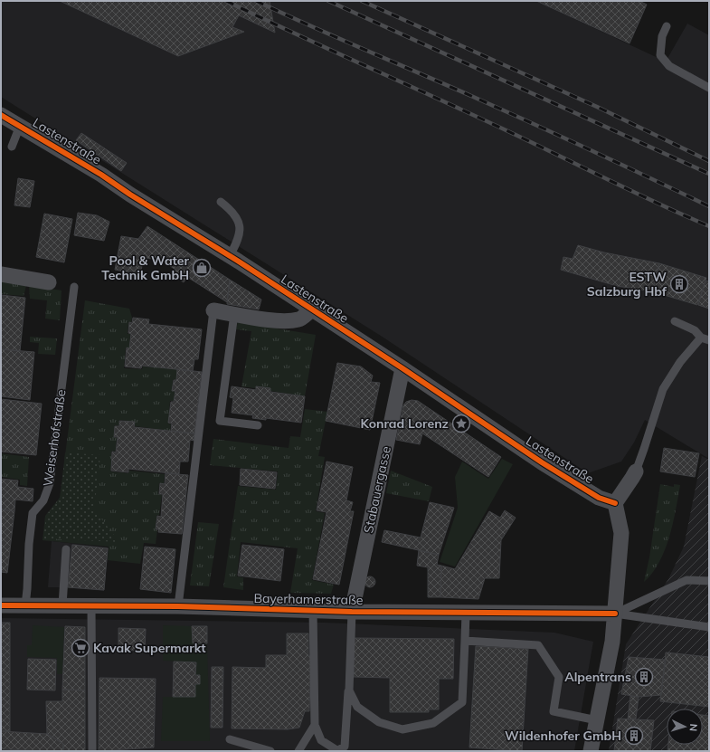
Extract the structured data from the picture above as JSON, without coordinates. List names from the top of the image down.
{
  "streets": {
    "street": ["Lastenstraße", "Stabauergasse", "Bayerhamerstraße"],
    "lane": ["Weiserhofstraße"]
  },
  "crossings": [
    ["Lastenstraße", "Stabauergasse"],
    ["Weiserhofstraße", "Bayerhamerstraße"],
    ["Stabauergasse", "Bayerhamerstraße"]
  ],
  "places": {
    "shop": ["Pool & Water Technik GmbH"],
    "building": ["ESTW Salzburg Hbf", "Alpentrans", "Wildenhofer GmbH"],
    "place": ["Konrad Lorenz"],
    "supermarket": ["Kavak Supermarkt"]
  },
  "north": "right"
}
